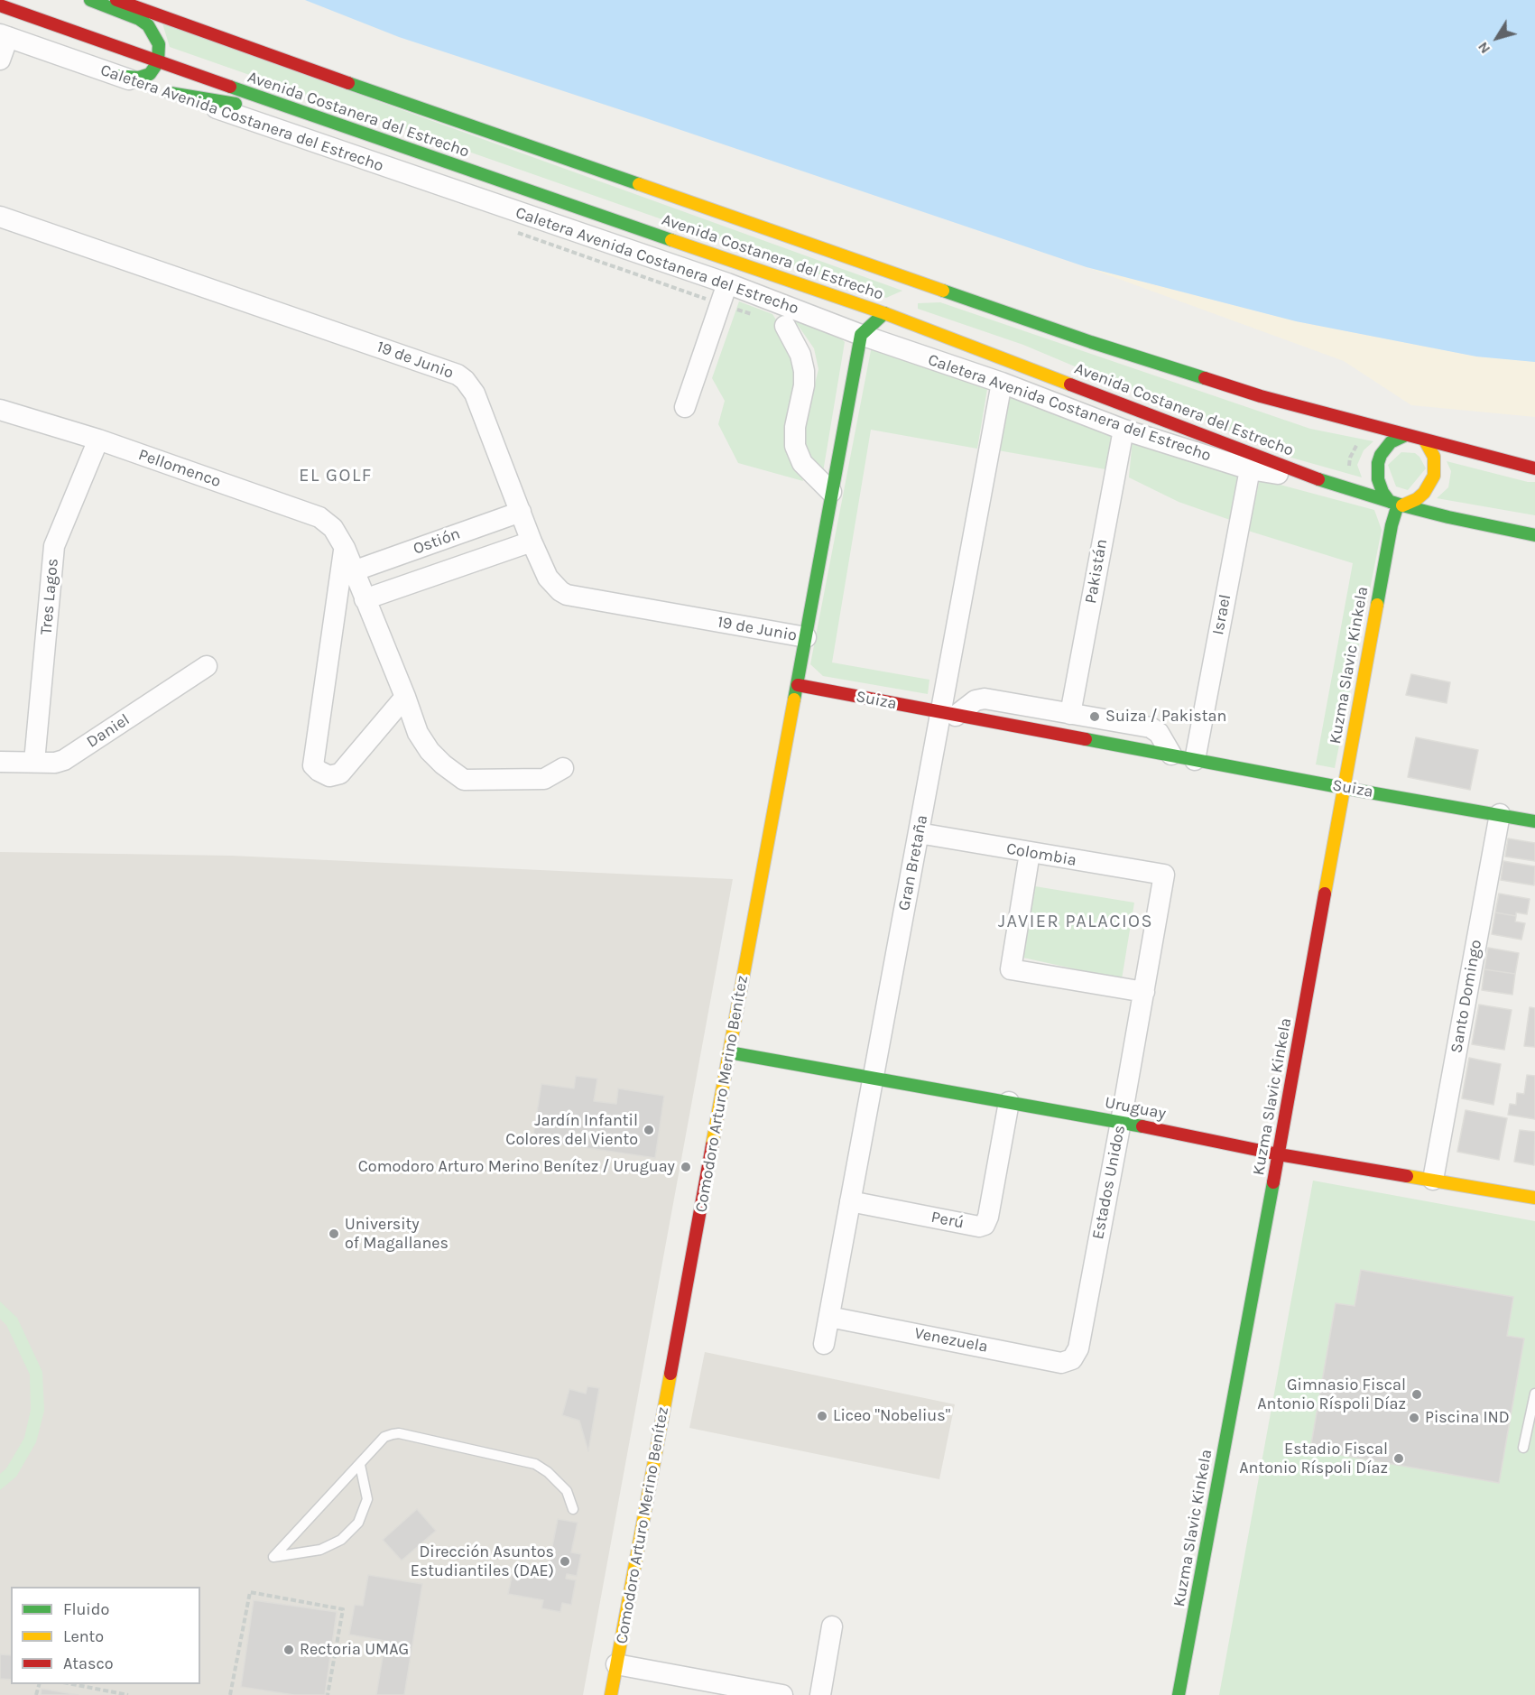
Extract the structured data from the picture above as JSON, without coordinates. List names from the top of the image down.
{
  "streets": {
    "main road": [
      "Avenida Costanera del Estrecho",
      "Kuzma Slavic Kinkela",
      "Suiza",
      "Comodoro Arturo Merino Benítez",
      "Uruguay"
    ],
    "street": [
      "Caletera Avenida Costanera del Estrecho",
      "19 de Junio",
      "Pellomenco",
      "Ostión",
      "Pakistán",
      "Tres Lagos",
      "Israel",
      "Daniel",
      "Colombia",
      "Gran Bretaña",
      "Santo Domingo",
      "Estados Unidos",
      "Perú",
      "Venezuela"
    ]
  },
  "crossings": [
    ["Avenida Costanera del Estrecho", "Caletera Avenida Costanera del Estrecho"],
    ["Avenida Costanera del Estrecho", "Kuzma Slavic Kinkela"],
    ["Caletera Avenida Costanera del Estrecho", "Pakistán"],
    ["Caletera Avenida Costanera del Estrecho", "Israel"],
    ["Caletera Avenida Costanera del Estrecho", "Gran Bretaña"],
    ["Caletera Avenida Costanera del Estrecho", "Comodoro Arturo Merino Benítez"],
    ["19 de Junio", "Ostión"],
    ["19 de Junio", "Comodoro Arturo Merino Benítez"],
    ["Pellomenco", "Ostión"],
    ["Pellomenco", "Tres Lagos"],
    ["Tres Lagos", "Daniel"],
    ["Israel", "Suiza"],
    ["Kuzma Slavic Kinkela", "Suiza"],
    ["Kuzma Slavic Kinkela", "Uruguay"],
    ["Suiza", "Gran Bretaña"],
    ["Suiza", "Santo Domingo"],
    ["Suiza", "Comodoro Arturo Merino Benítez"],
    ["Colombia", "Gran Bretaña"],
    ["Colombia", "Estados Unidos"],
    ["Gran Bretaña", "Uruguay"],
    ["Gran Bretaña", "Perú"],
    ["Gran Bretaña", "Venezuela"],
    ["Santo Domingo", "Uruguay"],
    ["Comodoro Arturo Merino Benítez", "Uruguay"],
    ["Uruguay", "Estados Unidos"],
    ["Uruguay", "Perú"],
    ["Estados Unidos", "Venezuela"]
  ],
  "districts": ["EL GOLF", "JAVIER PALACIOS"],
  "places": [
    "Suiza / Pakistan",
    "Jardín Infantil Colores del Viento",
    "Comodoro Arturo Merino Benítez / Uruguay",
    "University of Magallanes",
    "Gimnasio Fiscal Antonio Ríspoli Díaz",
    "Liceo \"Nobelius\"",
    "Piscina IND",
    "Estadio Fiscal Antonio Ríspoli Díaz",
    "Dirección Asuntos Estudiantiles (DAE)",
    "Rectoria UMAG"
  ],
  "legend": ["Fluido", "Lento", "Atasco"],
  "north": "bottom left"
}
